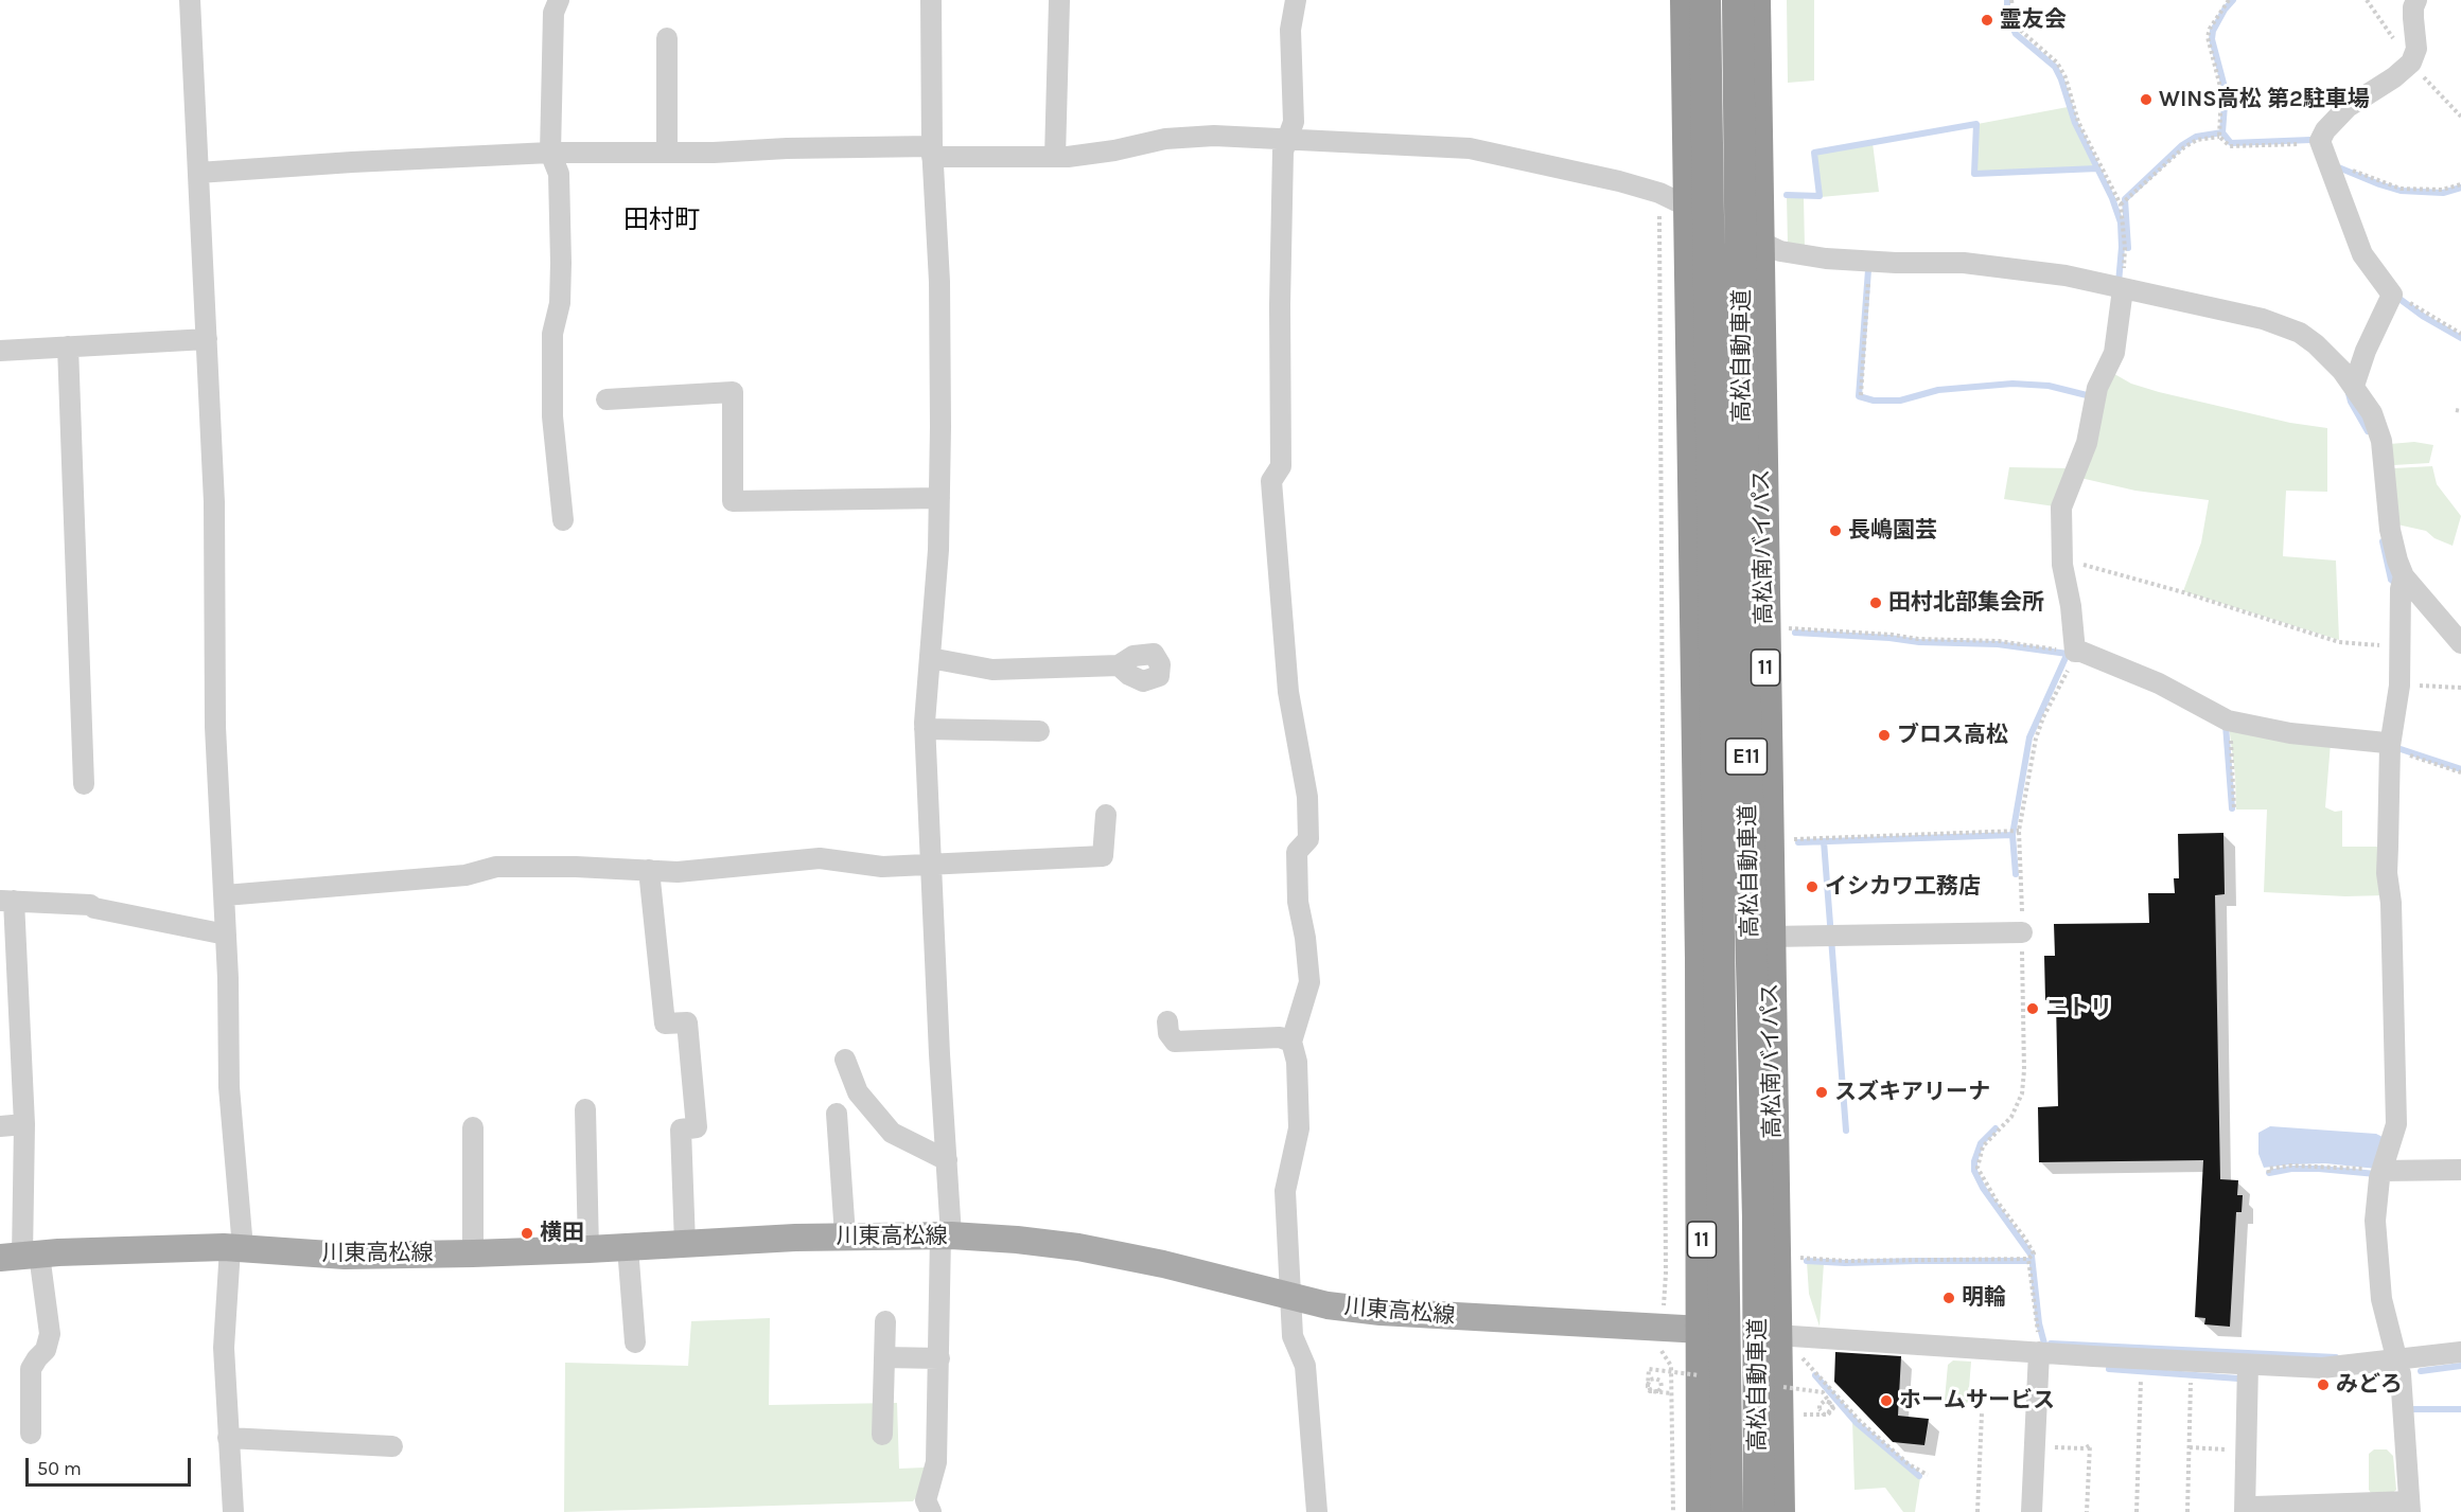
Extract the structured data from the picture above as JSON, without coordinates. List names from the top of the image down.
{
  "streets": {
    "highway": [
      "高松自動車道",
      "高松南バイパス",
      "11",
      "E11"
    ],
    "main road": ["川東高松線"]
  },
  "crossings": [
    ["高松自動車道", "11"],
    ["高松南バイパス", "11"],
    ["高松南バイパス", "川東高松線"],
    ["11", "川東高松線"]
  ],
  "districts": ["田村町"],
  "places": [
    "霊友会",
    "WINS高松 第2駐車場",
    "長嶋園芸",
    "田村北部集会所",
    "ブロス高松",
    "イシカワ工務店",
    "ニトリ",
    "スズキアリーナ",
    "横田",
    "明輪",
    "みどろ",
    "ホームサービス"
  ],
  "scale_bar": "50 m"
}
